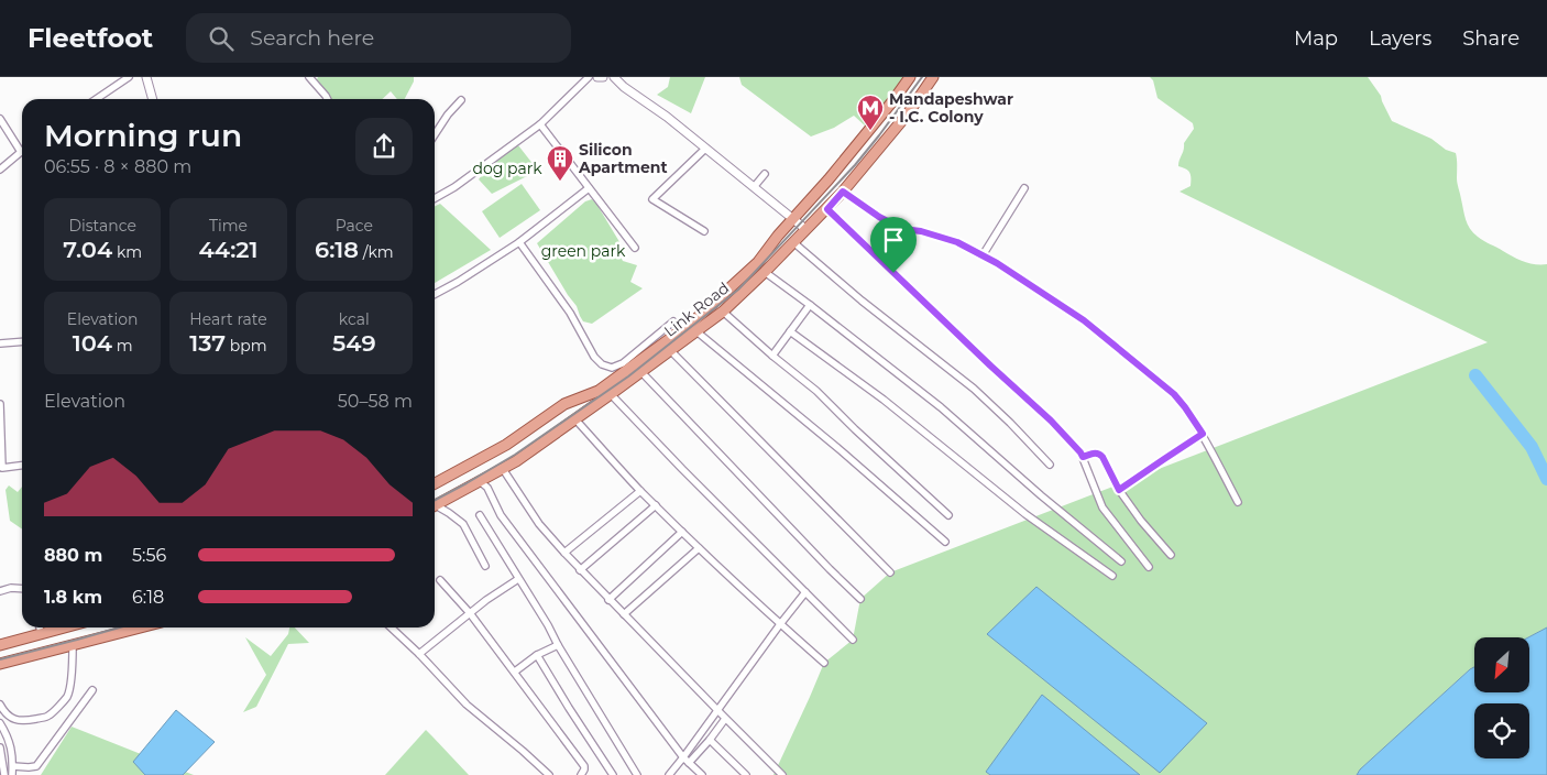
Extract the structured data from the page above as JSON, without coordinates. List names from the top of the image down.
{
  "streets": {
    "main road": ["Link Road"]
  },
  "parks": ["dog park", "green park"],
  "places": {
    "metro station": ["Mandapeshwar - I.C. Colony"],
    "building": ["Silicon Apartment"]
  },
  "north": "bottom left",
  "page": {
    "header": "Fleetfoot",
    "search": "Search here",
    "nav": ["Map", "Layers", "Share"],
    "heading": ["Morning run", "06:55 · 8 × 880 m"],
    "stats": [
      ["Distance", "7.04 km"],
      ["Time", "44:21"],
      ["Pace", "6:18 /km"],
      ["Elevation", "104 m"],
      ["Heart rate", "137 bpm"],
      ["kcal", "549"]
    ],
    "chart": ["Elevation", "50–58 m"],
    "list": [
      {
        "name": "880 m",
        "note": "5:56"
      },
      {
        "name": "1.8 km",
        "note": "6:18"
      }
    ]
  }
}
